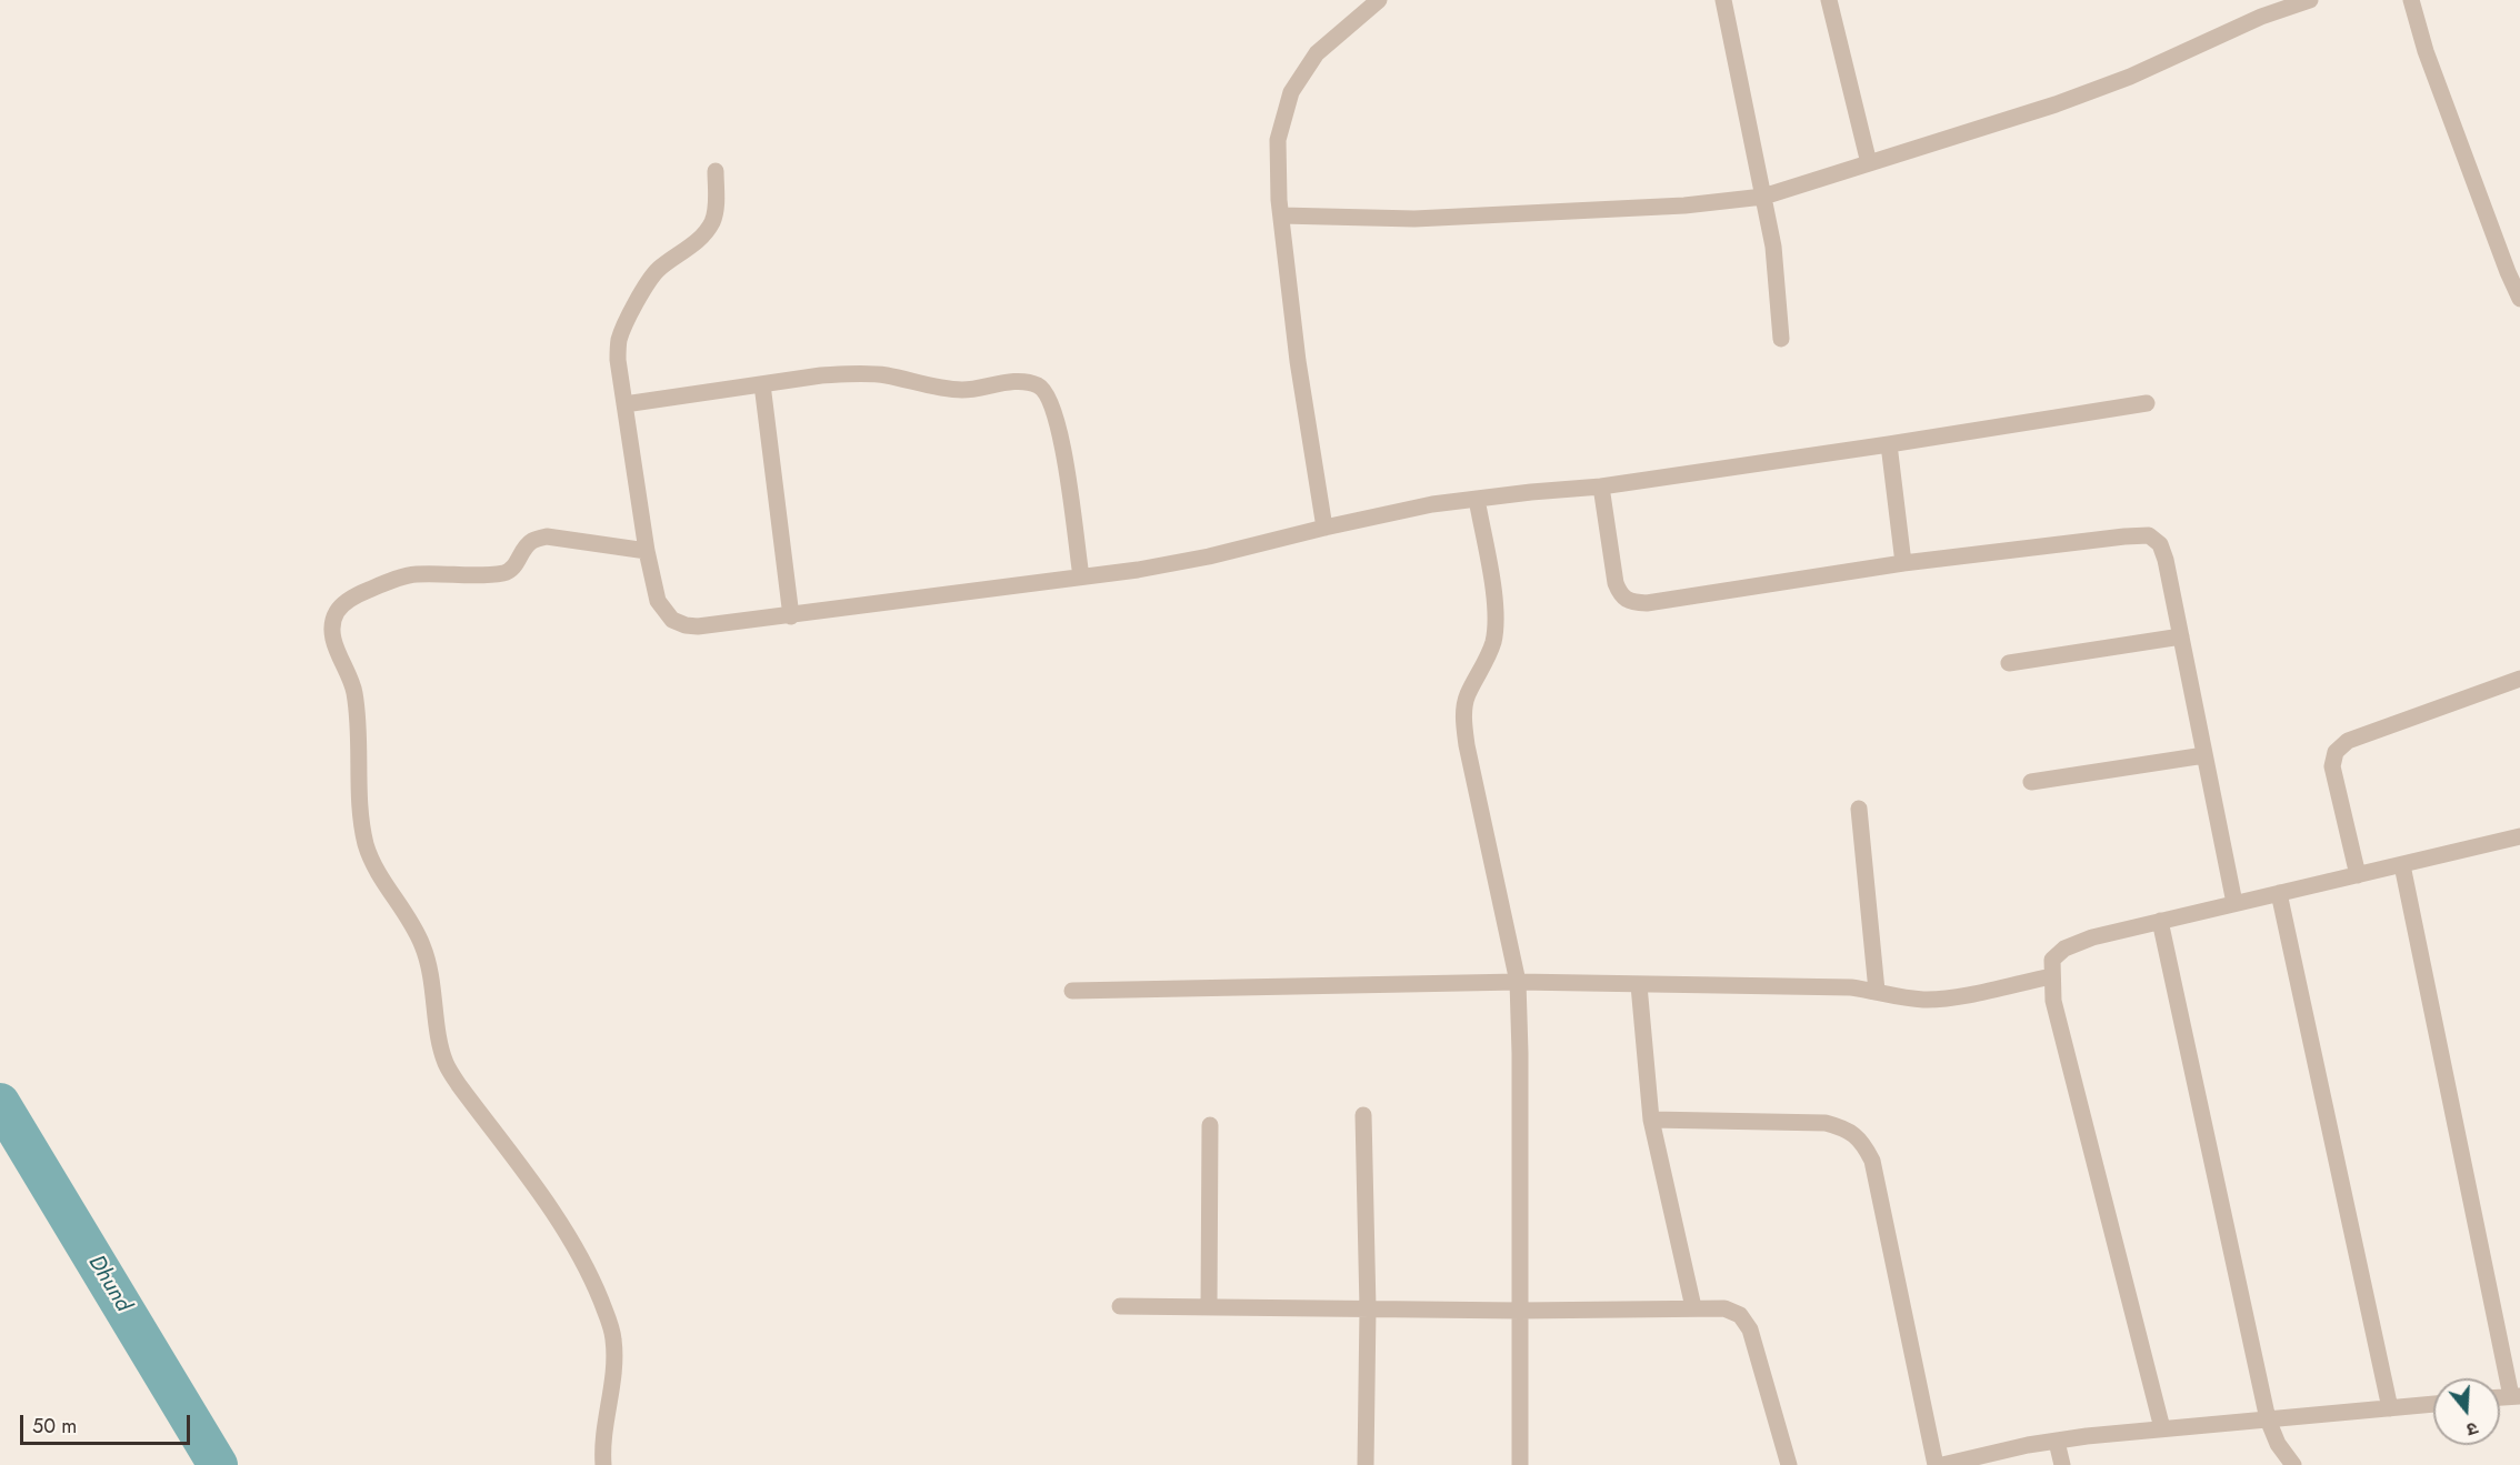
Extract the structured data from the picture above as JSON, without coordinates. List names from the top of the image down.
{
  "water": ["Dhund"],
  "scale_bar": "50 m",
  "north": "bottom"
}
